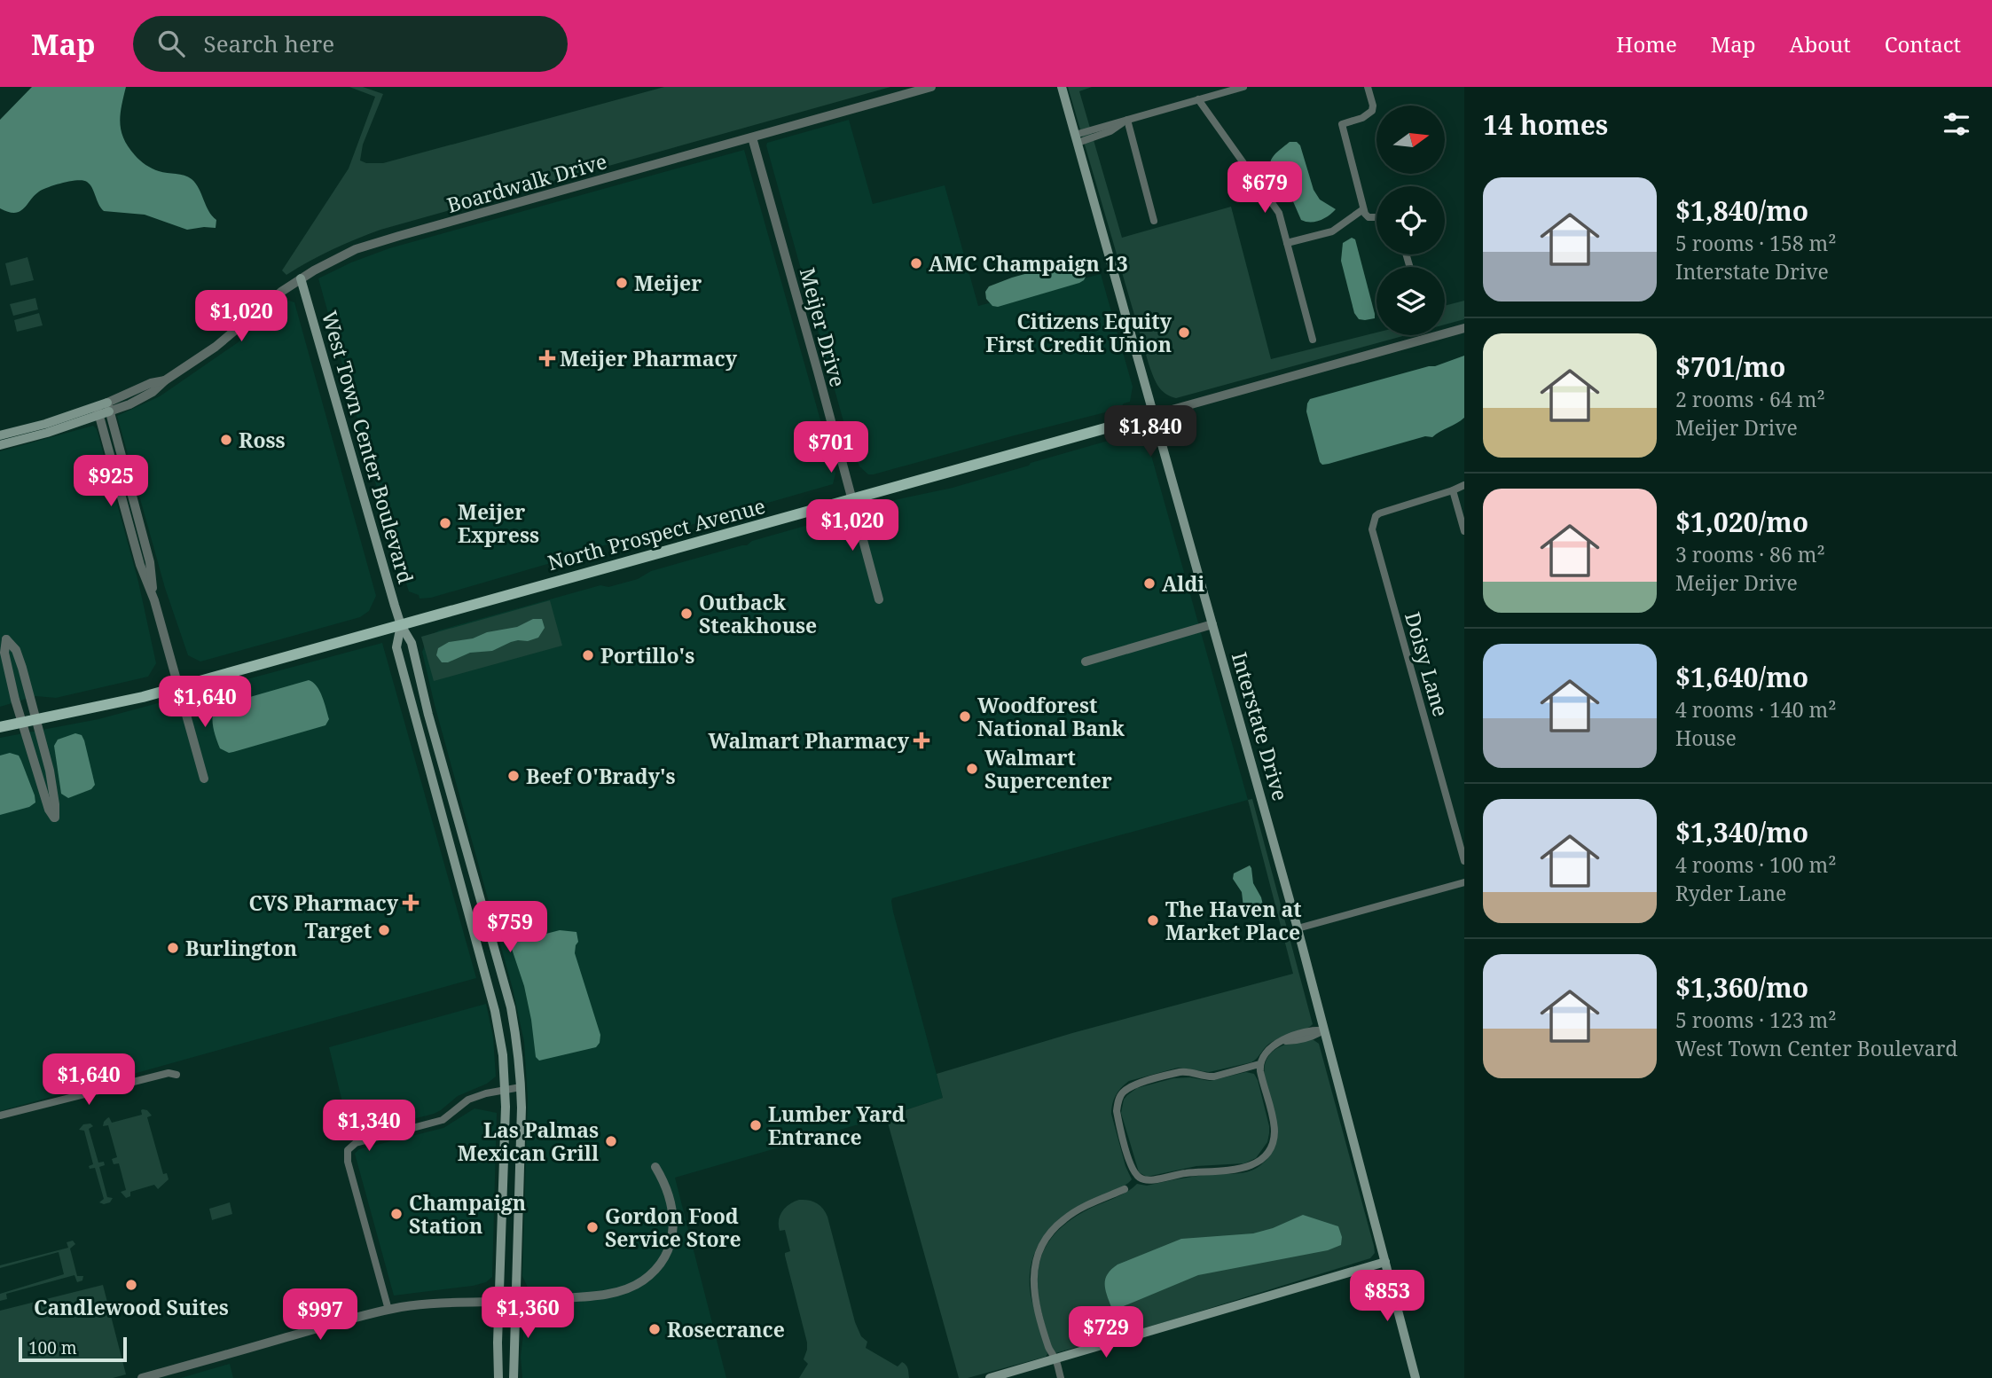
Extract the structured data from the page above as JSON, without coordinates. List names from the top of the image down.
{
  "streets": {
    "main road": ["West Town Center Boulevard", "North Prospect Avenue", "Interstate Drive"],
    "street": ["Boardwalk Drive", "Meijer Drive", "Doisy Lane"]
  },
  "crossings": [
    ["Boardwalk Drive", "Meijer Drive"],
    ["Boardwalk Drive", "West Town Center Boulevard"],
    ["Meijer Drive", "North Prospect Avenue"],
    ["West Town Center Boulevard", "North Prospect Avenue"],
    ["North Prospect Avenue", "Interstate Drive"]
  ],
  "places": {
    "other": [
      "AMC Champaign 13",
      "Meijer",
      "Citizens Equity First Credit Union",
      "Ross",
      "Meijer Express",
      "Aldi",
      "Outback Steakhouse",
      "Portillo's",
      "Woodforest National Bank",
      "Walmart Supercenter",
      "Beef O'Brady's",
      "The Haven at Market Place",
      "Target",
      "Burlington",
      "Lumber Yard Entrance",
      "Las Palmas Mexican Grill",
      "Champaign Station",
      "Gordon Food Service Store",
      "Candlewood Suites",
      "Rosecrance"
    ],
    "health": ["Meijer Pharmacy", "Walmart Pharmacy", "CVS Pharmacy"]
  },
  "scale_bar": "100 m",
  "north": "right",
  "page": {
    "header": "Map",
    "search": "Search here",
    "nav": [
      "Home",
      "Map",
      "About",
      "Contact"
    ],
    "heading": "14 homes",
    "price": [
      "$679",
      "$1,020",
      "$1,840",
      "$701",
      "$925",
      "$1,020",
      "$1,640",
      "$759",
      "$1,640",
      "$1,340",
      "$853",
      "$1,360",
      "$997",
      "$729"
    ],
    "list": [
      {
        "name": "$1,840/mo",
        "note": "5 rooms · 158 m² · Interstate Drive"
      },
      {
        "name": "$701/mo",
        "note": "2 rooms · 64 m² · Meijer Drive"
      },
      {
        "name": "$1,020/mo",
        "note": "3 rooms · 86 m² · Meijer Drive"
      },
      {
        "name": "$1,640/mo",
        "note": "4 rooms · 140 m² · House"
      },
      {
        "name": "$1,340/mo",
        "note": "4 rooms · 100 m² · Ryder Lane"
      },
      {
        "name": "$1,360/mo",
        "note": "5 rooms · 123 m² · West Town Center Boulevard"
      }
    ],
    "scale": "100 m"
  }
}
